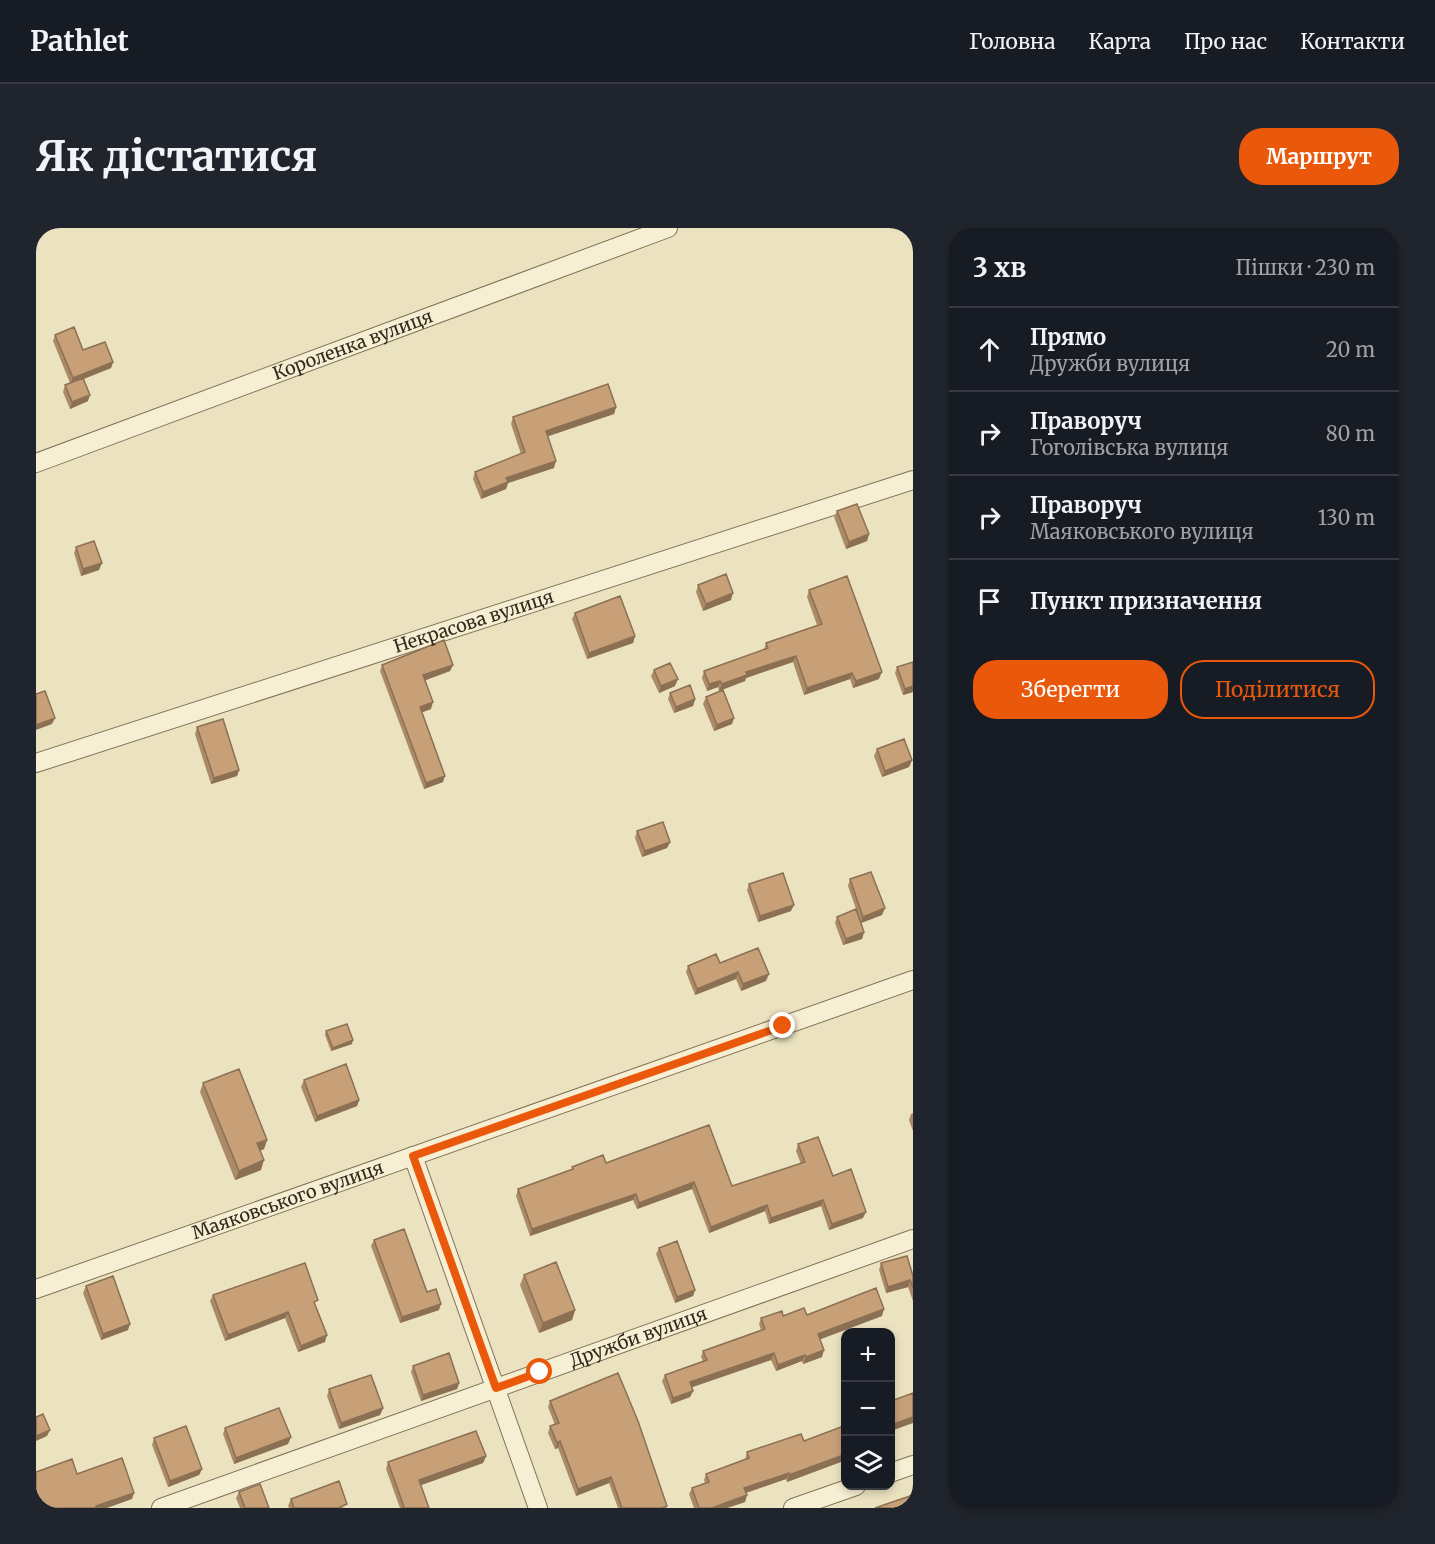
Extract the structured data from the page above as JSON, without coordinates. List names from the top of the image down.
{
  "streets": {
    "street": [
      "Короленка вулиця",
      "Некрасова вулиця",
      "Маяковського вулиця",
      "Дружби вулиця"
    ]
  },
  "page": {
    "header": "Pathlet",
    "nav": [
      "Головна",
      "Карта",
      "Про нас",
      "Контакти"
    ],
    "buttons": [
      "Маршрут",
      ["Зберегти", "Поділитися"]
    ],
    "title": "Як дістатися",
    "heading": ["3 хв", "Пішки · 230 m"],
    "list": [
      ["Прямо", "Дружби вулиця", "20 m"],
      ["Праворуч", "Гоголівська вулиця", "80 m"],
      ["Праворуч", "Маяковського вулиця", "130 m"],
      "Пункт призначення"
    ],
    "map_buttons": ["+", "−"]
  }
}
